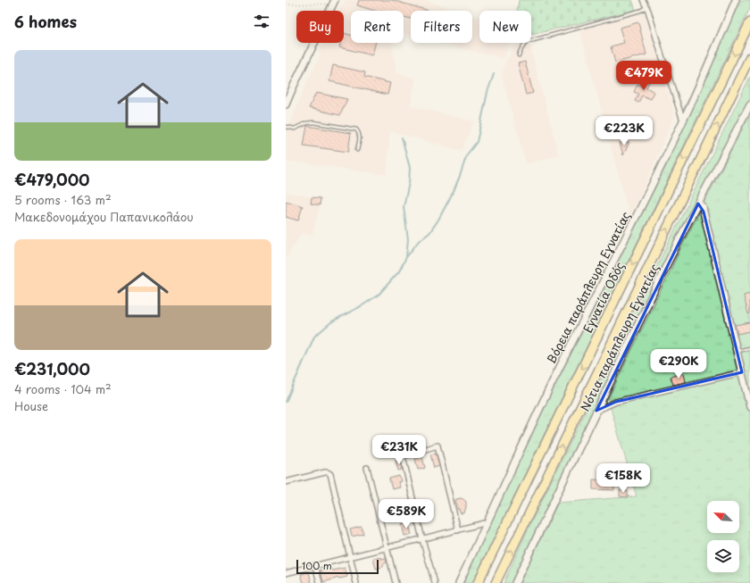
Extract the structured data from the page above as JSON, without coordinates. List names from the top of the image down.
{
  "streets": {
    "highway": ["Εγνατία Οδός"],
    "street": ["Βόρεια παράπλευρη Εγνατίας", "Νότια παράπλευρη Εγνατίας"]
  },
  "scale_bar": "100 m",
  "north": "top left",
  "page": {
    "heading": "6 homes",
    "chip": [
      "Buy",
      "Rent",
      "Filters",
      "New"
    ],
    "list": [
      {
        "name": "€479,000",
        "note": "5 rooms · 163 m² · Μακεδονομάχου Παπανικολάου"
      },
      {
        "name": "€231,000",
        "note": "4 rooms · 104 m² · House"
      }
    ],
    "price": [
      "€479K",
      "€223K",
      "€290K",
      "€231K",
      "€158K",
      "€589K"
    ],
    "scale": "100 m"
  }
}
